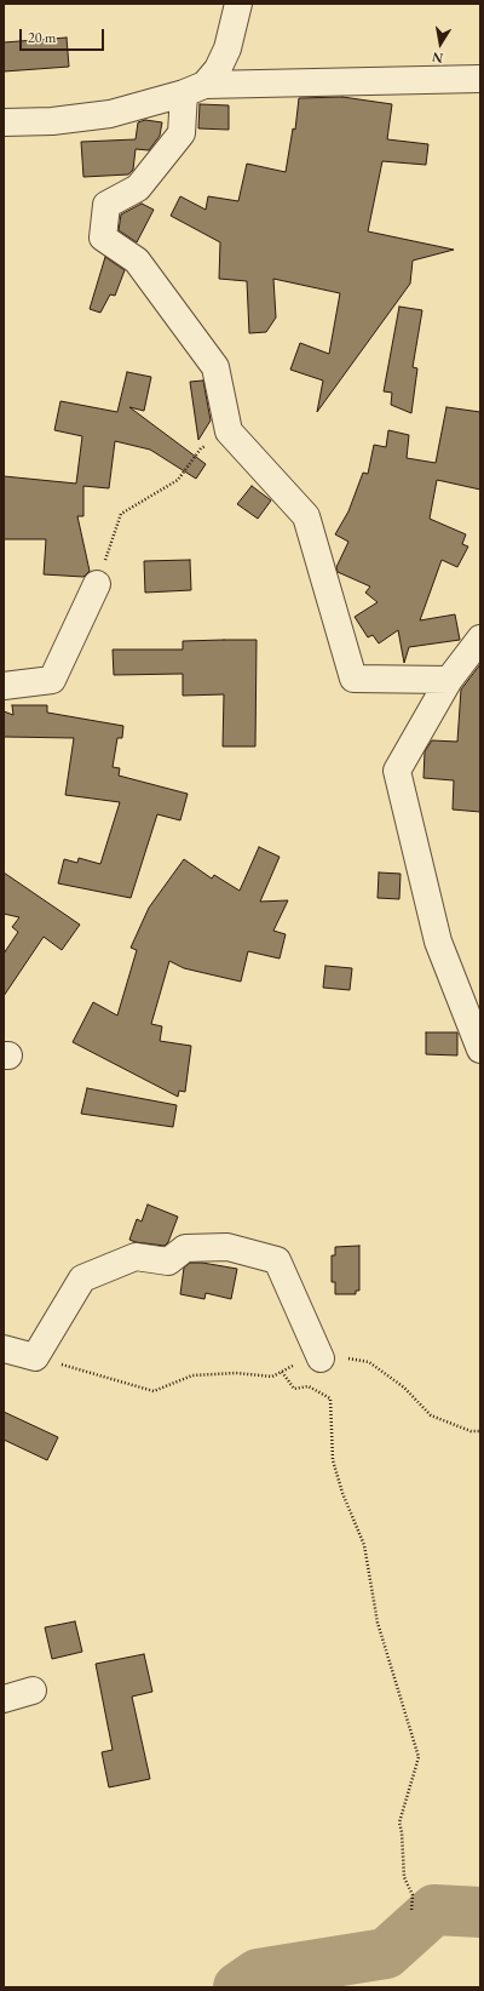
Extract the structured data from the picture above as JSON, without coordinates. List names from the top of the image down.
{
  "scale_bar": "20 m",
  "north": "bottom"
}
